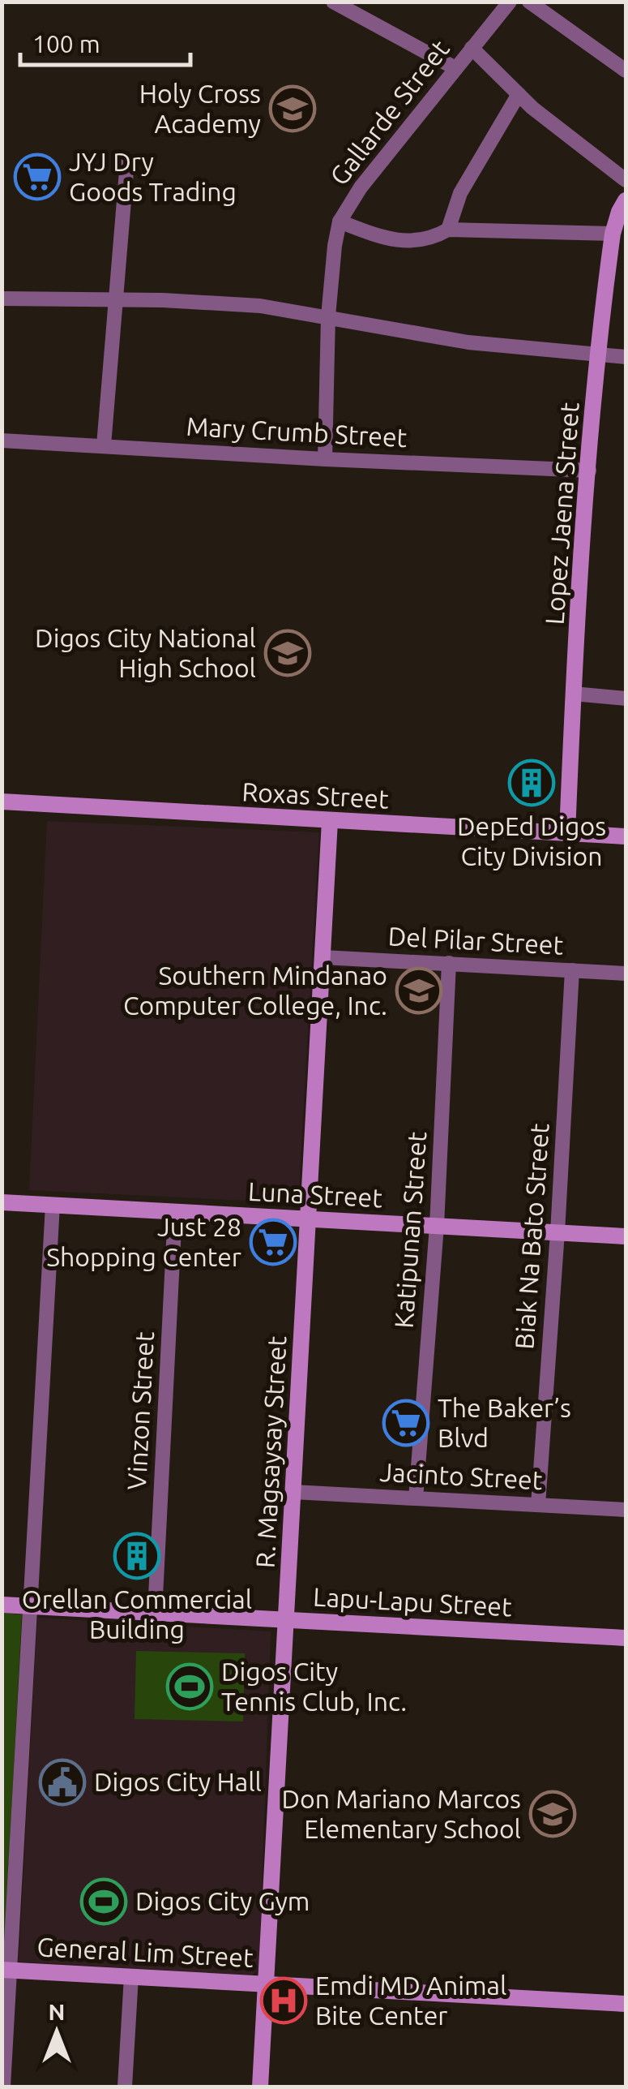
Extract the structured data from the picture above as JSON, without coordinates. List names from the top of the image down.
{
  "streets": {
    "street": [
      "Gallarde Street",
      "Mary Crumb Street",
      "Lopez Jaena Street",
      "Roxas Street",
      "Del Pilar Street",
      "Luna Street",
      "Katipunan Street",
      "Biak Na Bato Street",
      "Vinzon Street",
      "R. Magsaysay Street",
      "Jacinto Street",
      "Lapu-Lapu Street",
      "General Lim Street"
    ]
  },
  "crossings": [
    ["Gallarde Street", "Mary Crumb Street"],
    ["Mary Crumb Street", "Lopez Jaena Street"],
    ["Lopez Jaena Street", "Roxas Street"],
    ["Roxas Street", "R. Magsaysay Street"],
    ["Del Pilar Street", "Katipunan Street"],
    ["Del Pilar Street", "Biak Na Bato Street"],
    ["Del Pilar Street", "R. Magsaysay Street"],
    ["Luna Street", "Katipunan Street"],
    ["Luna Street", "Biak Na Bato Street"],
    ["Luna Street", "Vinzon Street"],
    ["Luna Street", "R. Magsaysay Street"],
    ["Katipunan Street", "Jacinto Street"],
    ["Biak Na Bato Street", "Jacinto Street"],
    ["Vinzon Street", "Lapu-Lapu Street"],
    ["R. Magsaysay Street", "Jacinto Street"],
    ["R. Magsaysay Street", "Lapu-Lapu Street"],
    ["R. Magsaysay Street", "General Lim Street"]
  ],
  "places": {
    "school or university": [
      "Holy Cross Academy",
      "Digos City National High School",
      "Southern Mindanao Computer College, Inc.",
      "Don Mariano Marcos Elementary School"
    ],
    "supermarket": ["JYJ Dry Goods Trading", "Just 28 Shopping Center", "The Baker’s Blvd"],
    "building": ["DepEd Digos City Division", "Orellan Commercial Building"],
    "sports": ["Digos City Tennis Club, Inc.", "Digos City Gym"],
    "public building": ["Digos City Hall"],
    "hospital": ["Emdi MD Animal Bite Center"]
  },
  "scale_bar": "100 m",
  "north": "top"
}
